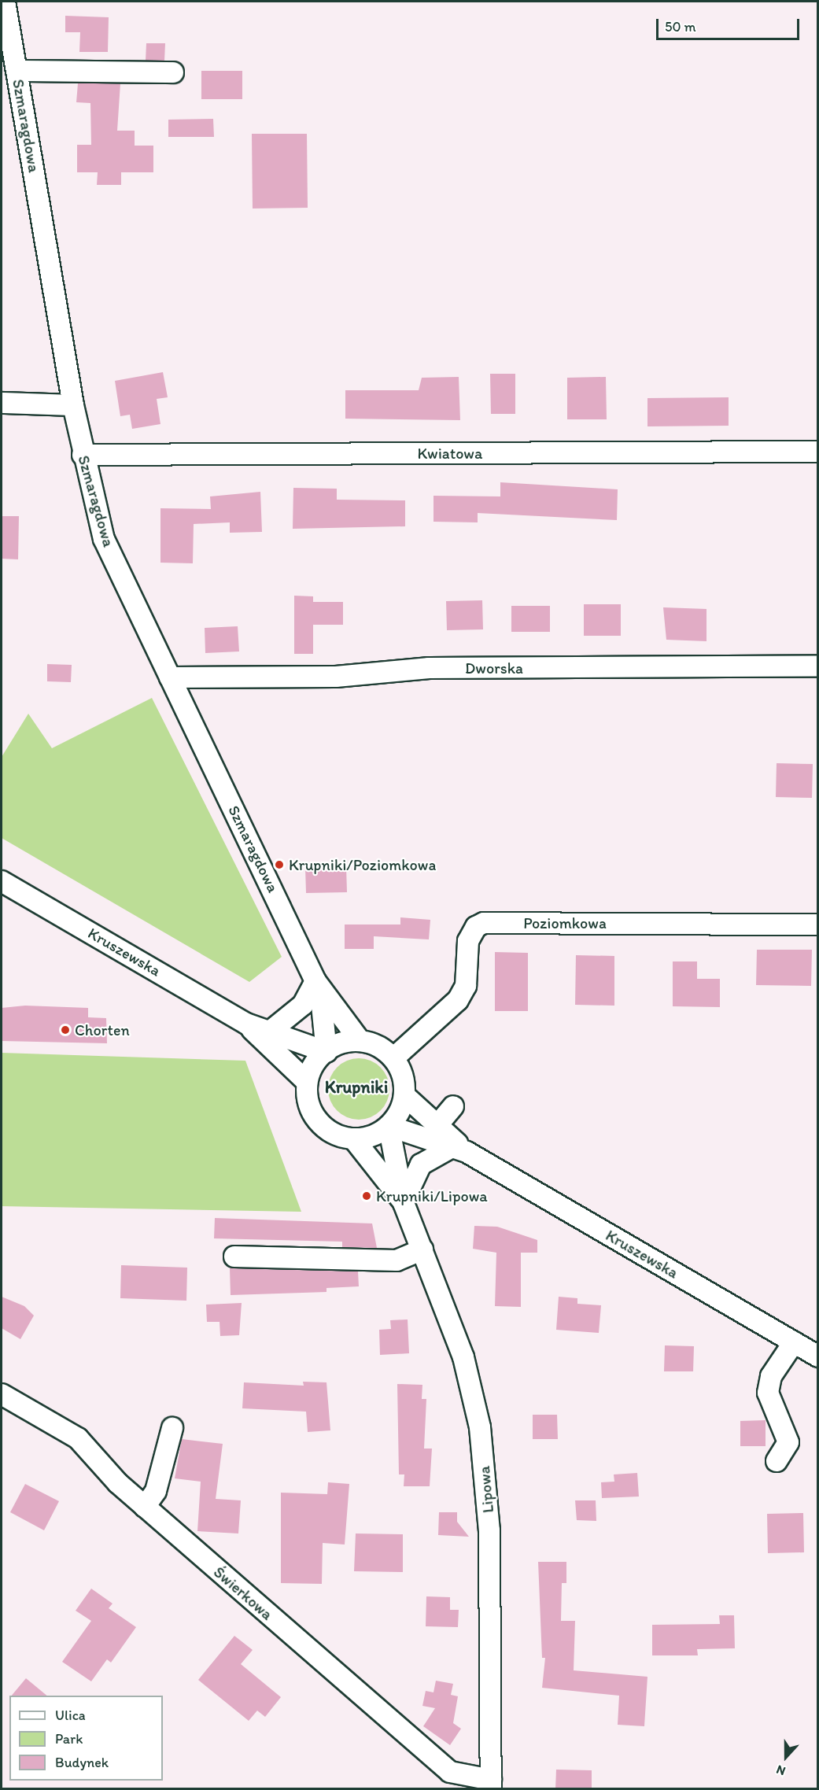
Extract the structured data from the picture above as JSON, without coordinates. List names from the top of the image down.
{
  "streets": {
    "street": [
      "Szmaragdowa",
      "Kwiatowa",
      "Dworska",
      "Poziomkowa",
      "Kruszewska",
      "Lipowa",
      "Świerkowa"
    ]
  },
  "crossings": [
    ["Szmaragdowa", "Kwiatowa"],
    ["Szmaragdowa", "Dworska"],
    ["Szmaragdowa", "Poziomkowa"],
    ["Szmaragdowa", "Kruszewska"],
    ["Szmaragdowa", "Lipowa"],
    ["Poziomkowa", "Kruszewska"],
    ["Poziomkowa", "Lipowa"],
    ["Kruszewska", "Lipowa"],
    ["Lipowa", "Świerkowa"]
  ],
  "districts": ["Krupniki"],
  "places": ["Krupniki/Poziomkowa", "Chorten", "Krupniki/Lipowa"],
  "legend": ["Ulica", "Park", "Budynek"],
  "scale_bar": "50 m",
  "north": "bottom"
}
